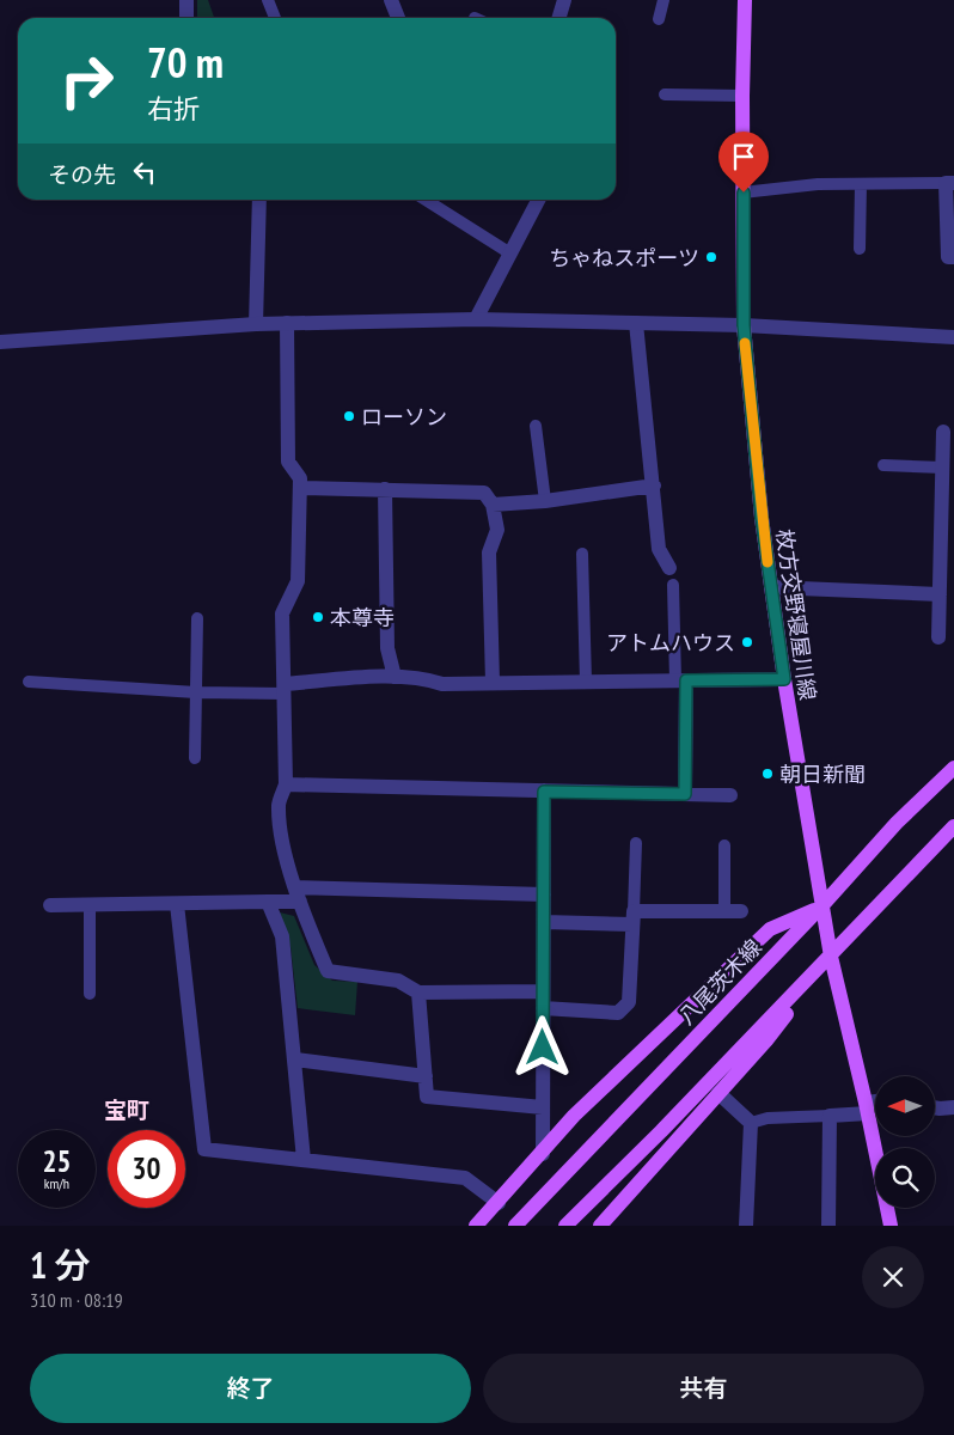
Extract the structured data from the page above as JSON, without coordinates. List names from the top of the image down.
{
  "streets": {
    "main road": ["枚方交野寝屋川線", "八尾茨木線"]
  },
  "crossings": [
    ["枚方交野寝屋川線", "八尾茨木線"]
  ],
  "districts": ["宝町"],
  "places": [
    "ちゃねスポーツ",
    "ローソン",
    "本尊寺",
    "アトムハウス",
    "朝日新聞"
  ],
  "north": "left",
  "page": {
    "turn": ["70 m", "右折"],
    "then": "その先",
    "speed": "25 km/h",
    "limit": "30",
    "heading": ["1 分", "310 m · 08:19"],
    "buttons": ["終了", "共有"]
  }
}
